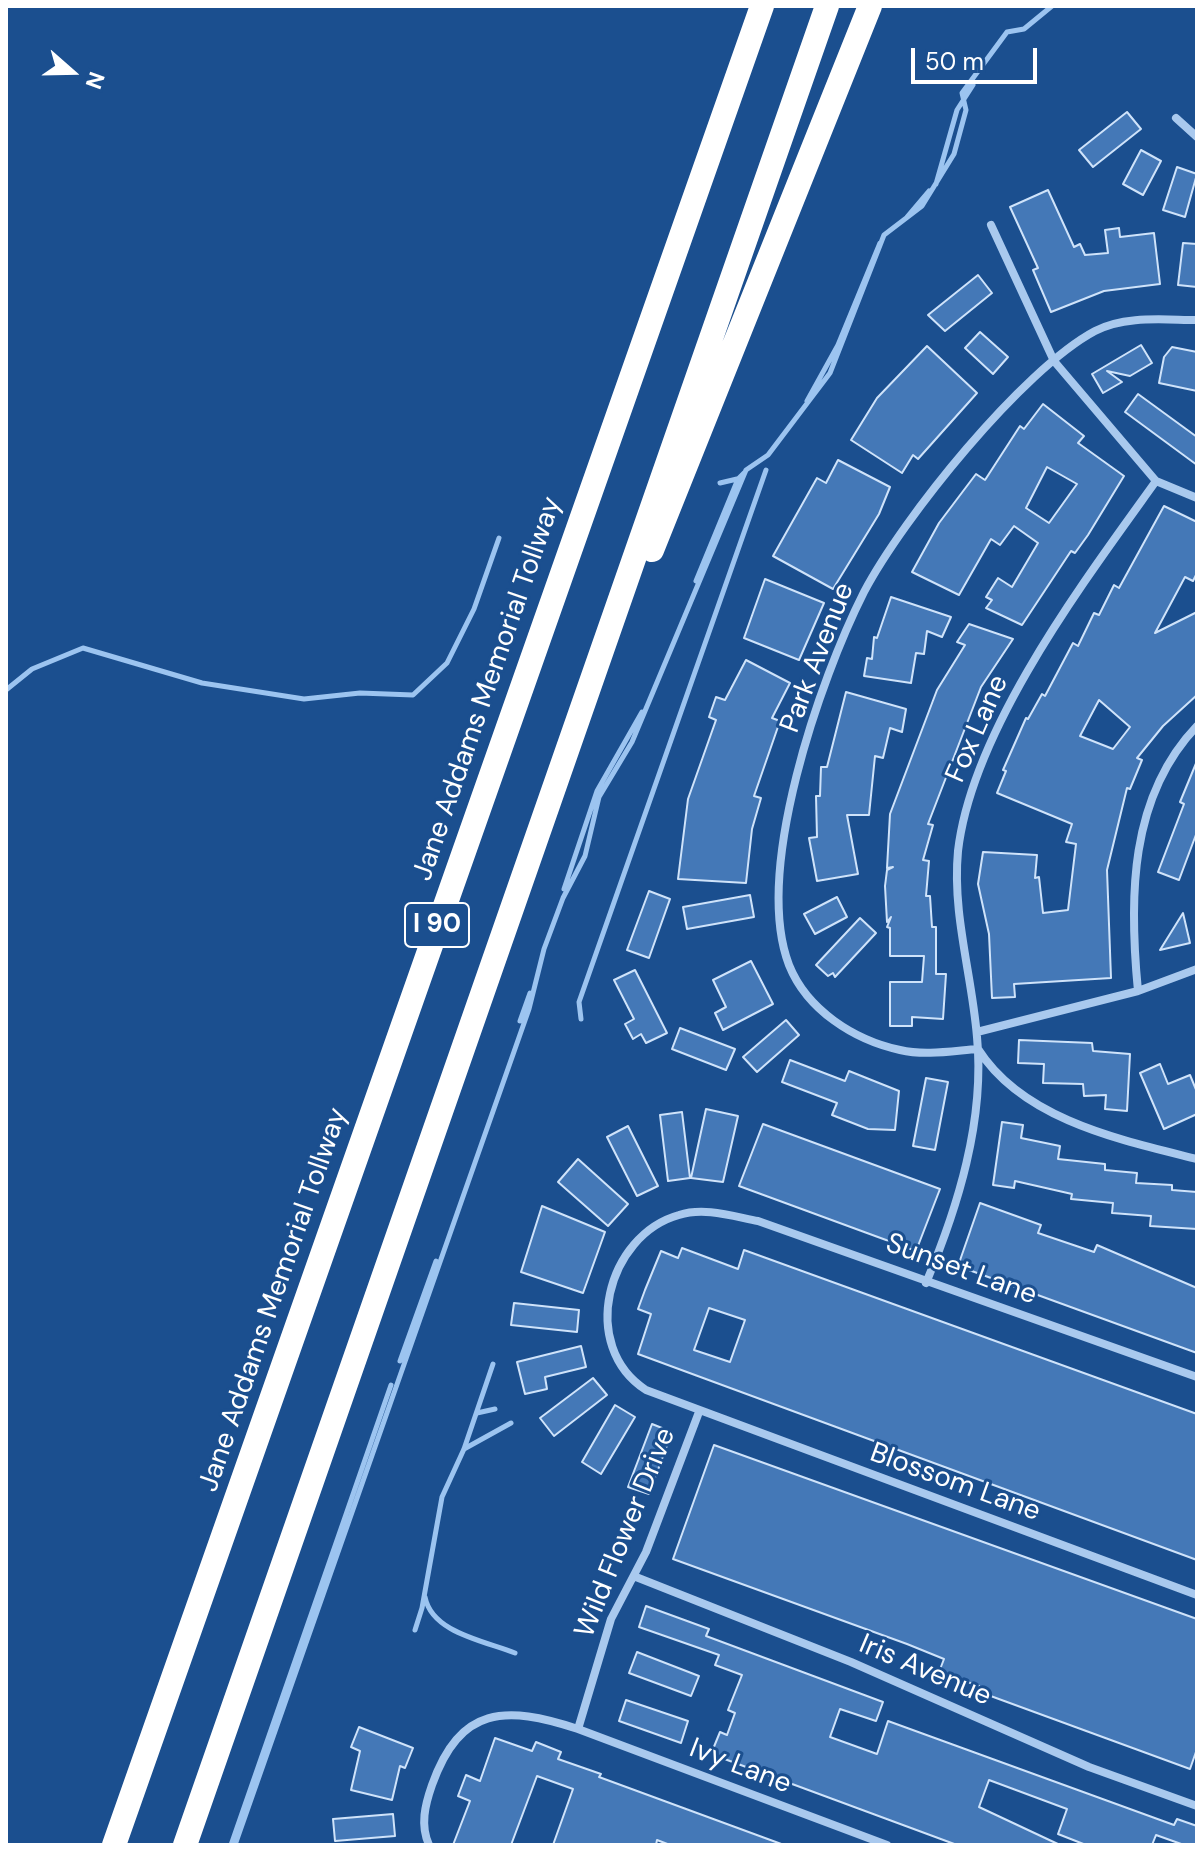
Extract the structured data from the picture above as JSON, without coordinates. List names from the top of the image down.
{
  "streets": {
    "highway": ["Jane Addams Memorial Tollway", "I 90"],
    "street": [
      "Park Avenue",
      "Fox Lane",
      "Sunset Lane",
      "Blossom Lane",
      "Wild Flower Drive",
      "Iris Avenue",
      "Ivy Lane"
    ]
  },
  "crossings": [
    ["Sunset Lane", "Wild Flower Drive"],
    ["Blossom Lane", "Wild Flower Drive"],
    ["Wild Flower Drive", "Iris Avenue"],
    ["Wild Flower Drive", "Ivy Lane"]
  ],
  "scale_bar": "50 m",
  "north": "right"
}
